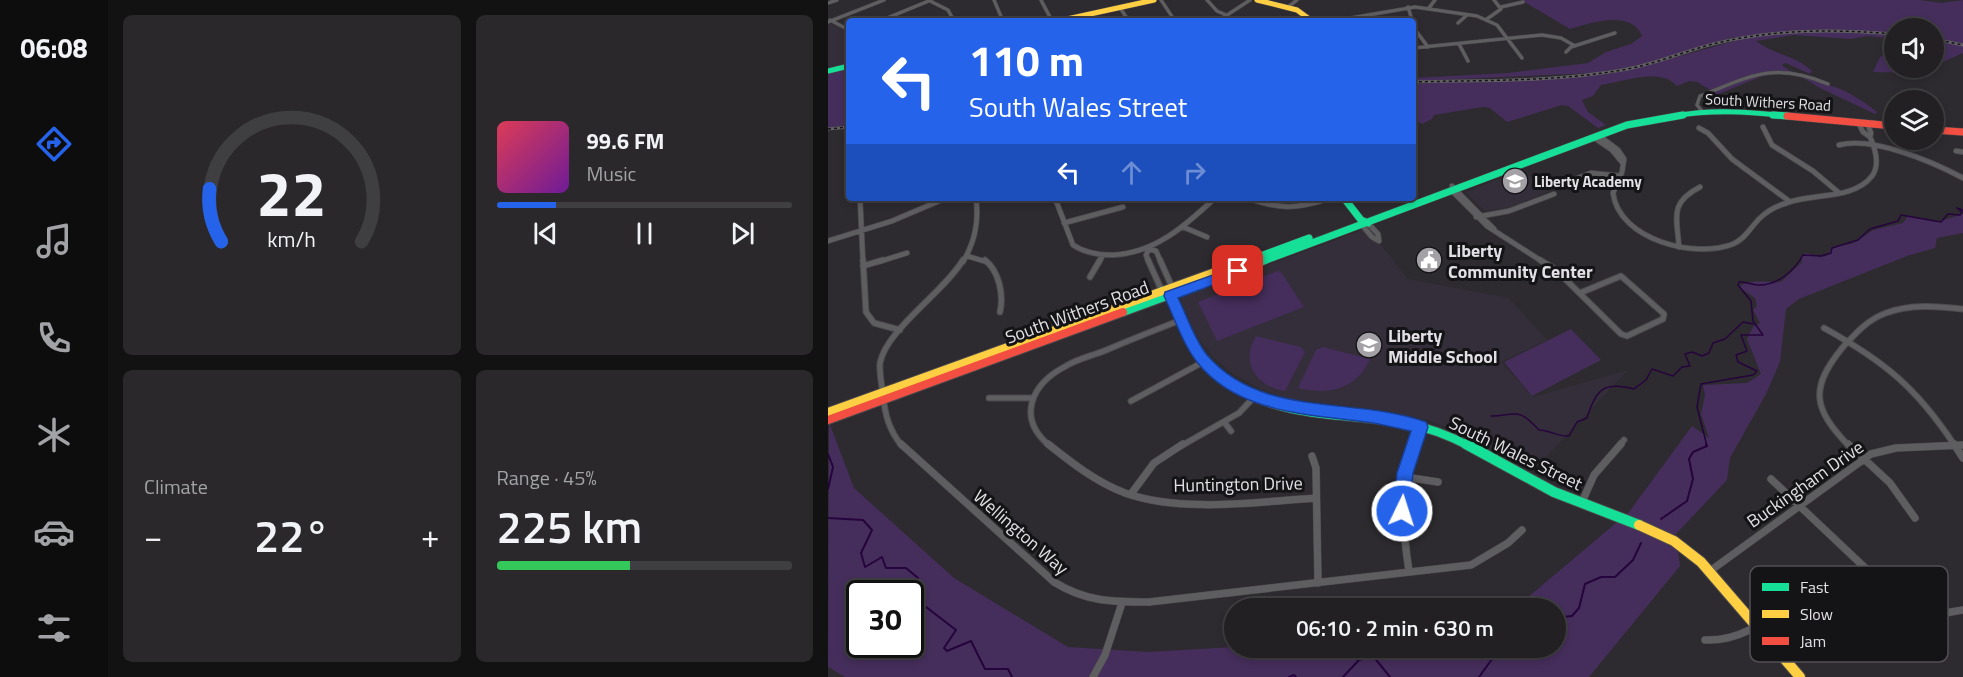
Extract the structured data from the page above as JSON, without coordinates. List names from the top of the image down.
{
  "streets": {
    "main road": ["South Withers Road", "South Wales Street"],
    "street": ["Huntington Drive", "Buckingham Drive", "Wellington Way"]
  },
  "crossings": [
    ["South Withers Road", "South Wales Street"],
    ["South Withers Road", "Wellington Way"],
    ["South Wales Street", "Buckingham Drive"]
  ],
  "places": {
    "school or university": ["Liberty Academy", "Liberty Middle School"],
    "public building": ["Liberty Community Center"]
  },
  "legend": ["Fast", "Slow", "Jam"],
  "page": {
    "tabs": "06:08",
    "turn": ["110 m", "South Wales Street"],
    "song": ["99.6 FM", "Music"],
    "tile": [
      "Climate",
      ["Range · 45%", "225 km"]
    ],
    "heat": ["−", "22°", "+"],
    "limit": "30",
    "trip": "06:10 · 2 min · 630 m",
    "gauge": ["22", "km/h"]
  }
}
